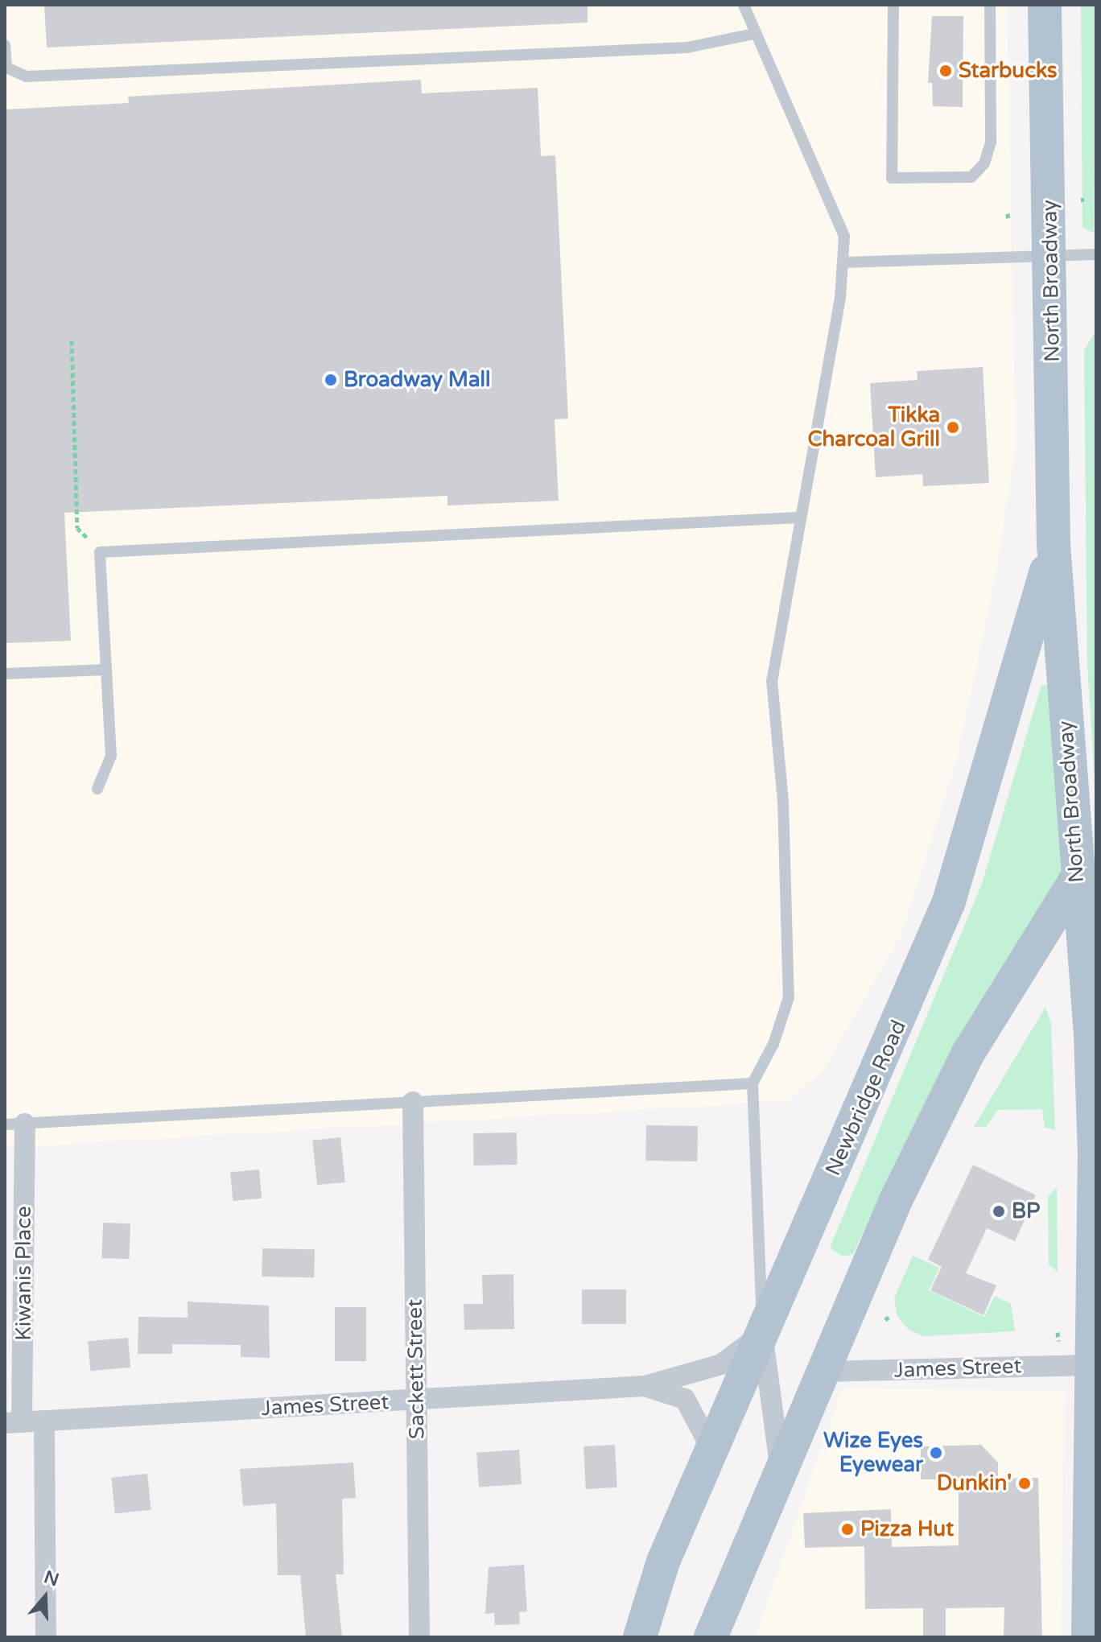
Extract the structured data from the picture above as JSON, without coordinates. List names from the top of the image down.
{
  "streets": {
    "main road": ["North Broadway", "Newbridge Road"],
    "street": ["Kiwanis Place", "James Street", "Sackett Street"]
  },
  "crossings": [
    ["North Broadway", "Newbridge Road"],
    ["North Broadway", "James Street"],
    ["Newbridge Road", "James Street"],
    ["Kiwanis Place", "James Street"],
    ["James Street", "Sackett Street"]
  ],
  "places": [
    "Starbucks",
    "Broadway Mall",
    "Tikka Charcoal Grill",
    "BP",
    "Wize Eyes Eyewear",
    "Dunkin'",
    "Pizza Hut"
  ],
  "north": "top"
}
